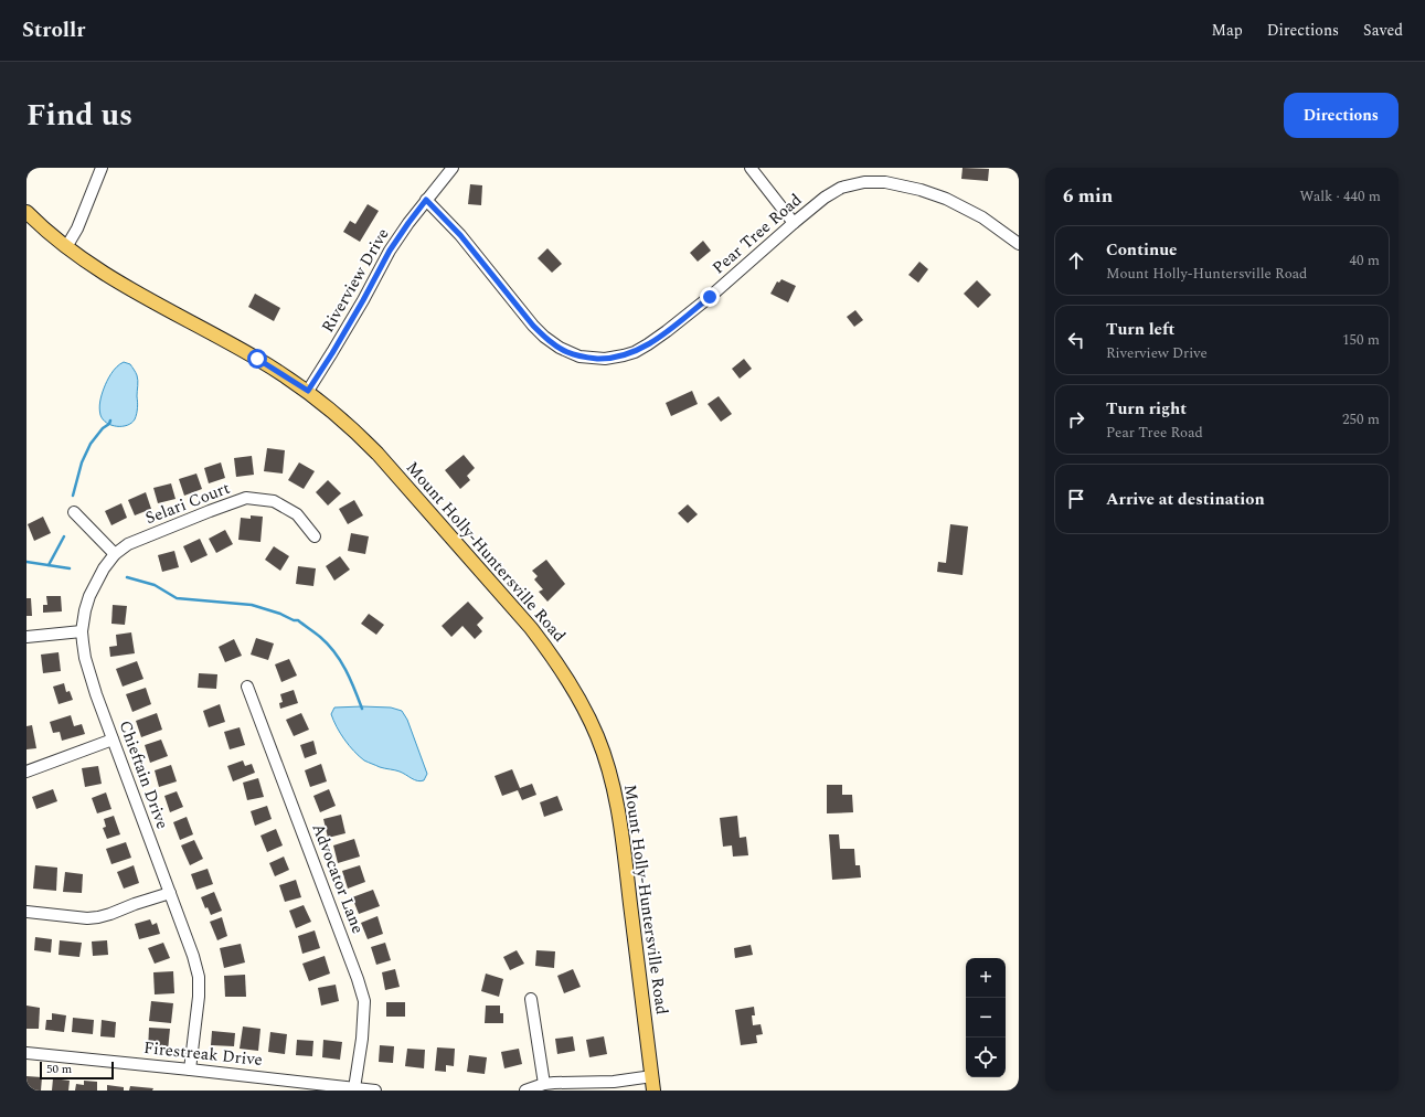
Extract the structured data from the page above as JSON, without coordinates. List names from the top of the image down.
{
  "streets": {
    "main road": ["Mount Holly-Huntersville Road"],
    "street": [
      "Pear Tree Road",
      "Riverview Drive",
      "Selari Court",
      "Chieftain Drive",
      "Advocator Lane",
      "Firestreak Drive"
    ]
  },
  "crossings": [
    ["Pear Tree Road", "Riverview Drive"],
    ["Riverview Drive", "Mount Holly-Huntersville Road"],
    ["Selari Court", "Chieftain Drive"],
    ["Chieftain Drive", "Firestreak Drive"],
    ["Advocator Lane", "Firestreak Drive"]
  ],
  "scale_bar": "50 m",
  "page": {
    "header": "Strollr",
    "nav": ["Map", "Directions", "Saved"],
    "title": "Find us",
    "buttons": "Directions",
    "heading": ["6 min", "Walk · 440 m"],
    "list": [
      ["Continue", "Mount Holly-Huntersville Road", "40 m"],
      ["Turn left", "Riverview Drive", "150 m"],
      ["Turn right", "Pear Tree Road", "250 m"],
      "Arrive at destination"
    ],
    "map_buttons": ["+", "−"],
    "scale": "50 m"
  }
}
